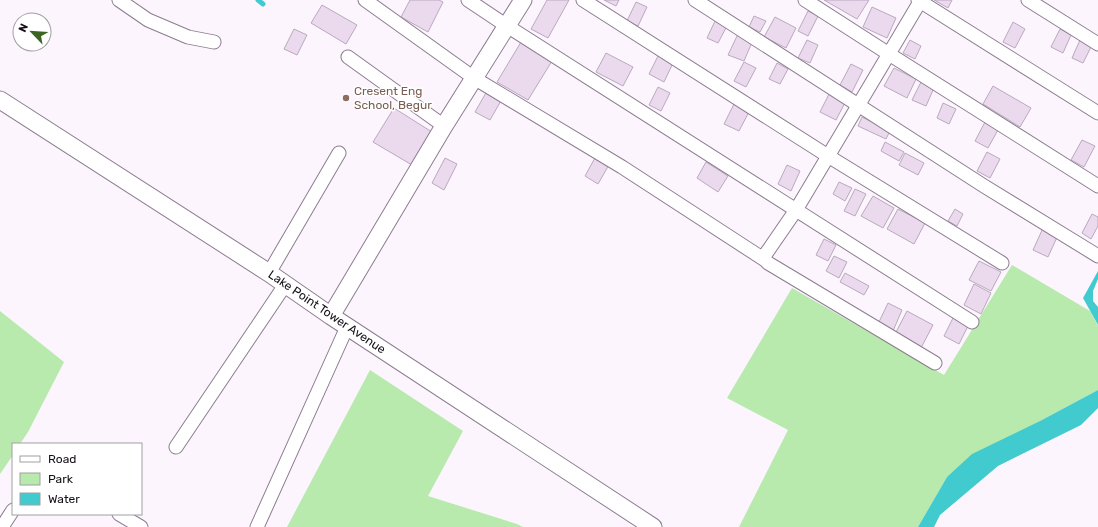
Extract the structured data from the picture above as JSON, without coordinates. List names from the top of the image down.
{
  "streets": {
    "street": ["Lake Point Tower Avenue"]
  },
  "places": ["Cresent Eng School, Begur"],
  "legend": ["Road", "Park", "Water"],
  "north": "top left"
}
